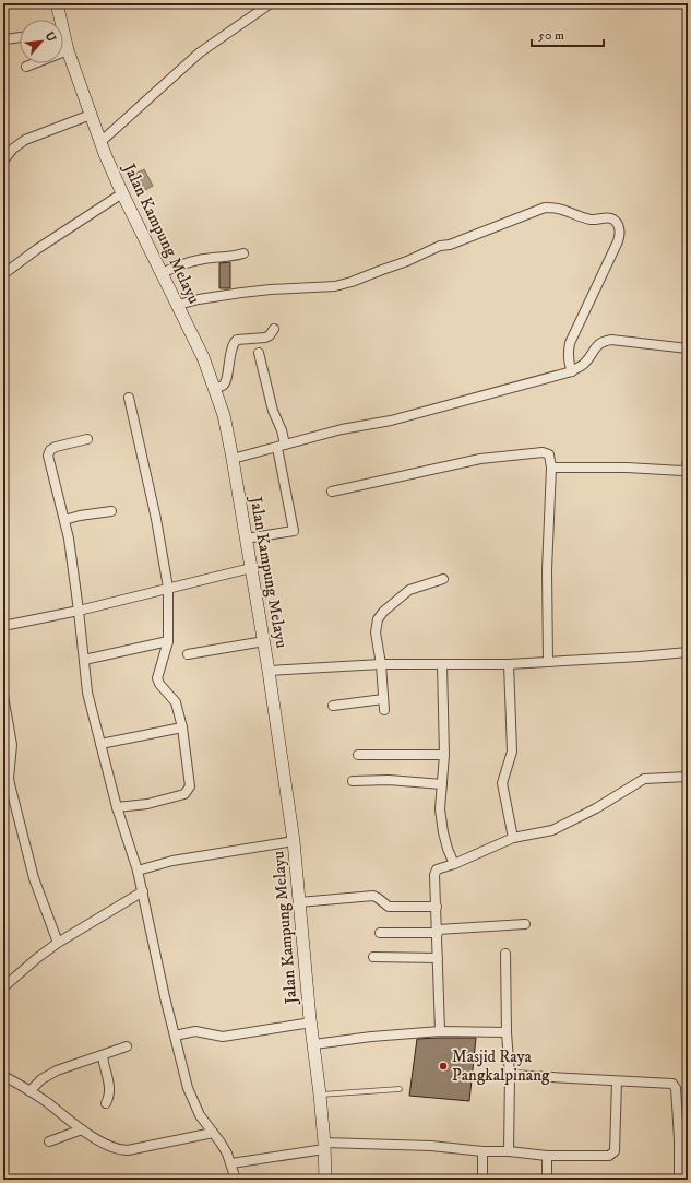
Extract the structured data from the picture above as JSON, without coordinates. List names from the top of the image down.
{
  "streets": {
    "main road": ["Jalan Kampung Melayu"]
  },
  "places": ["Masjid Raya Pangkalpinang"],
  "scale_bar": "50 m",
  "north": "top right"
}
